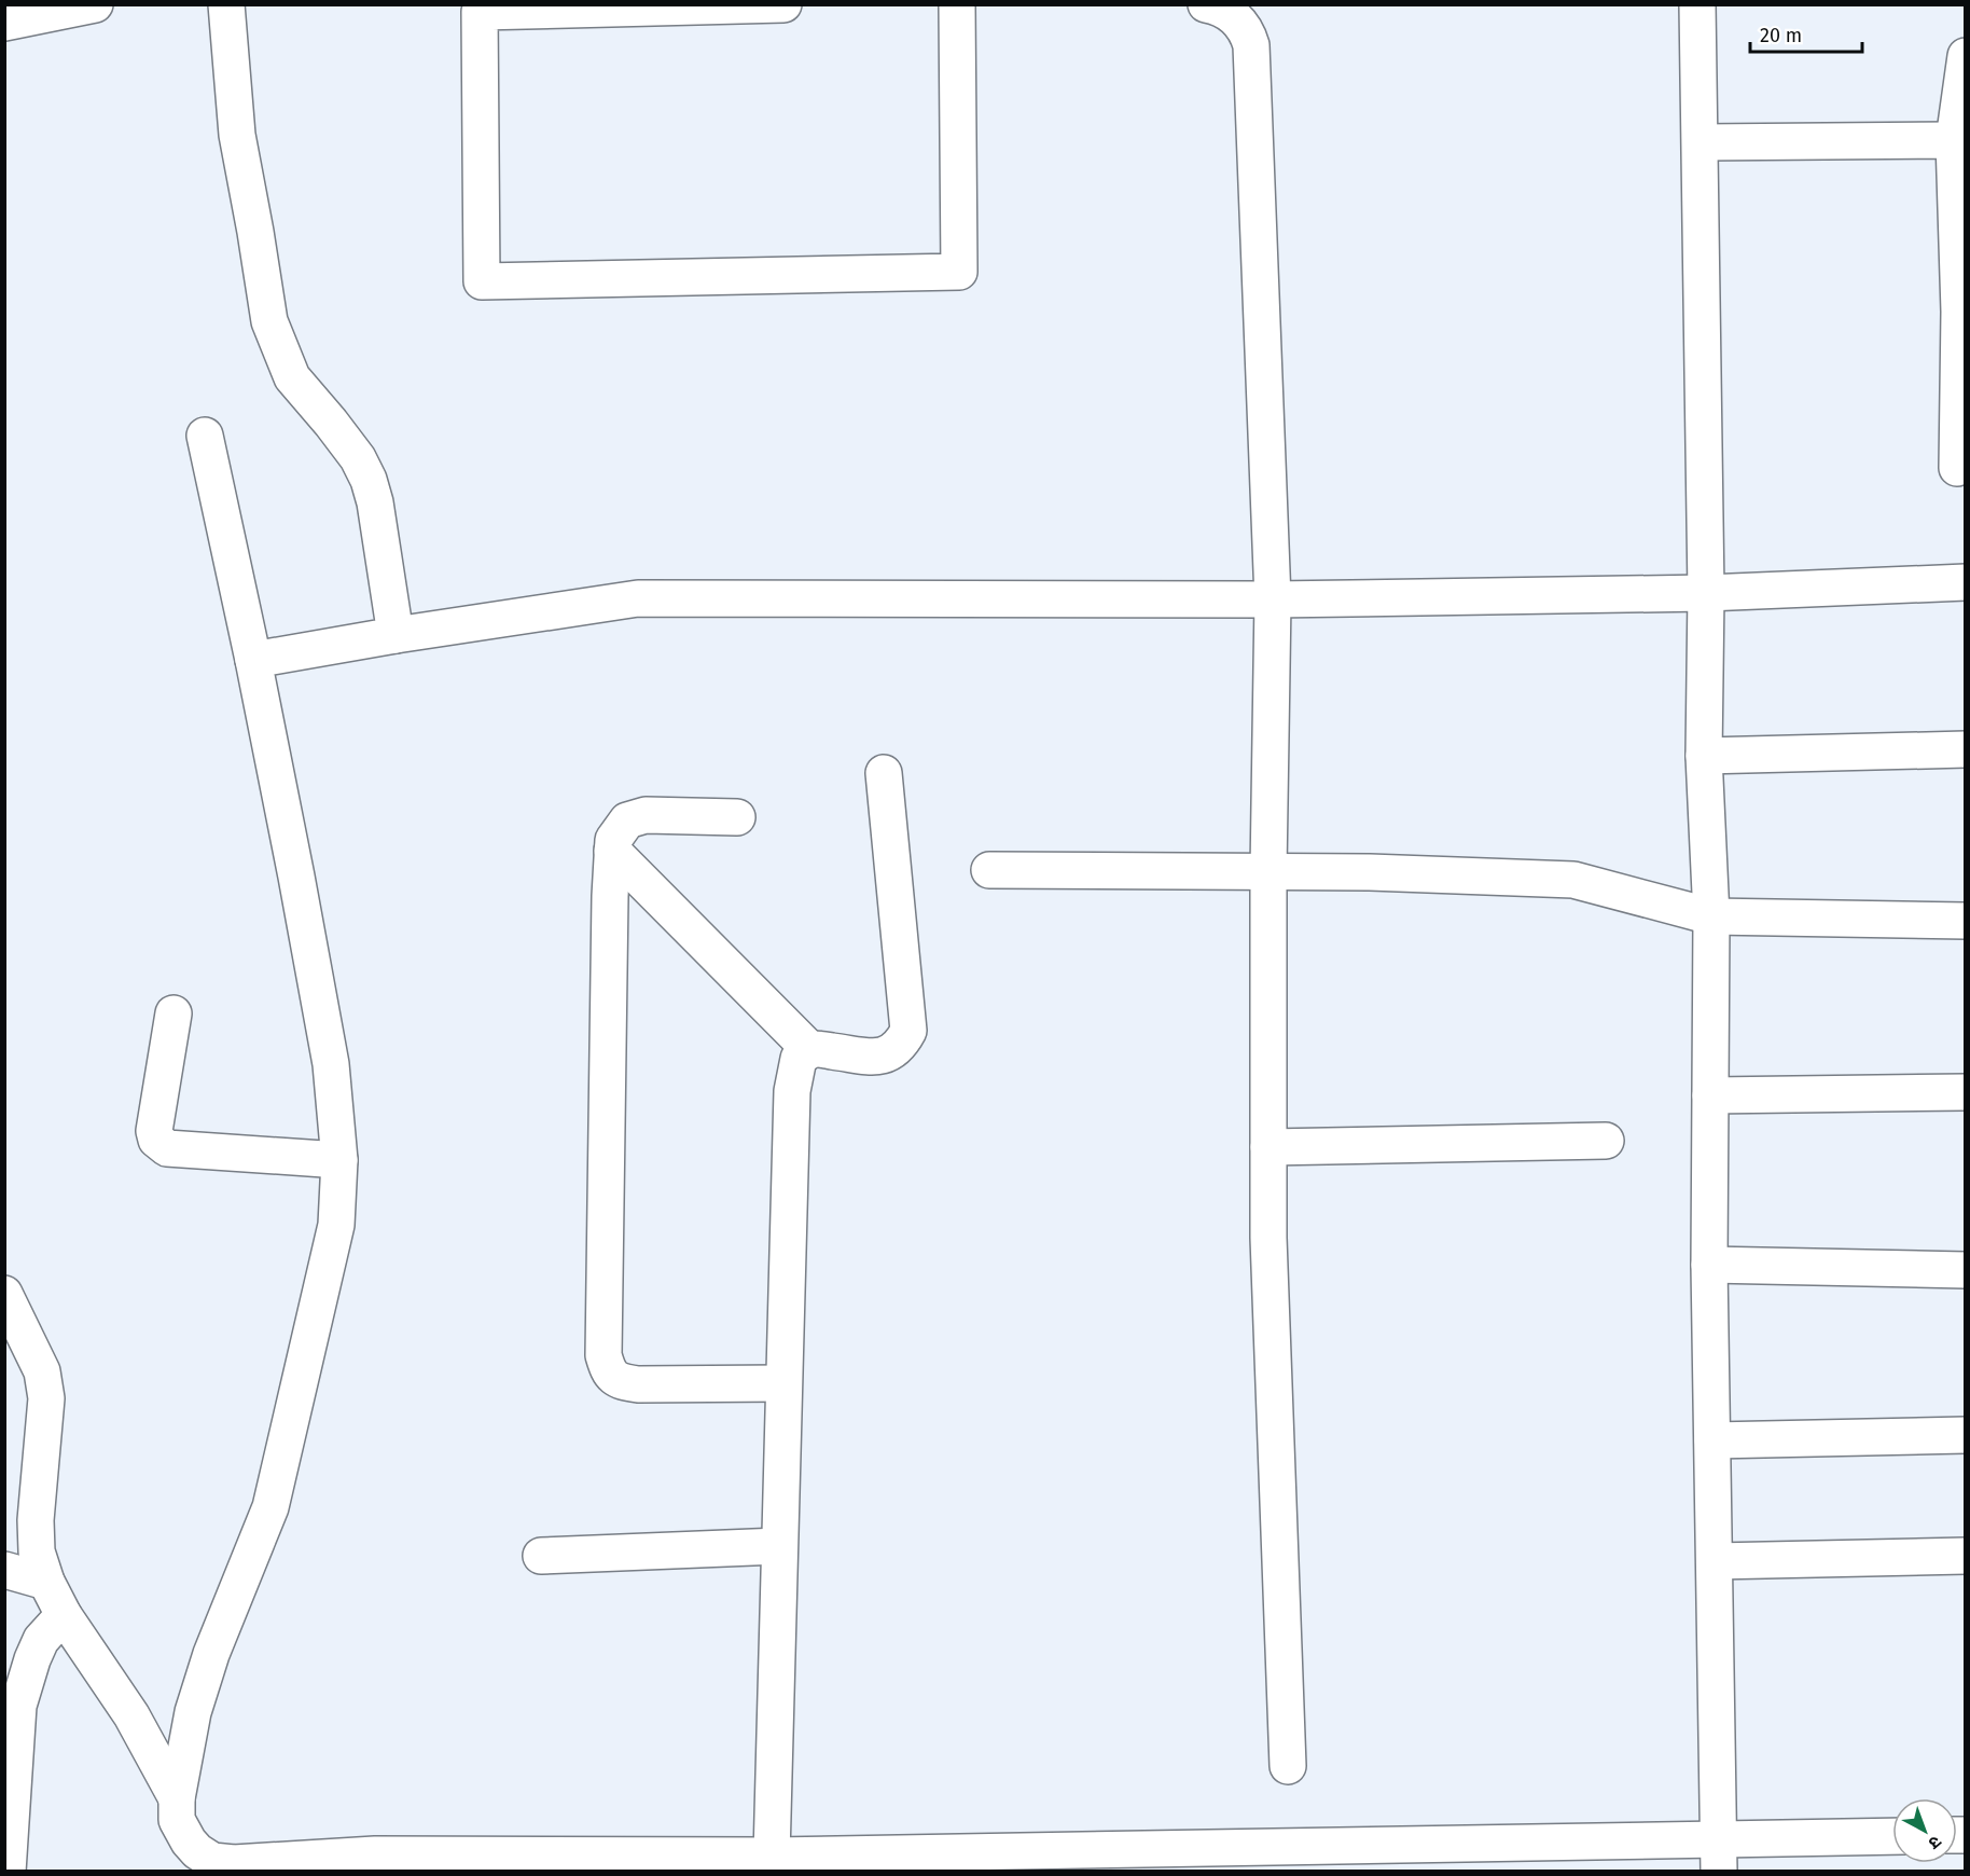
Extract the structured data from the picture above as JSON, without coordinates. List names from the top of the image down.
{
  "scale_bar": "20 m",
  "north": "bottom right"
}
